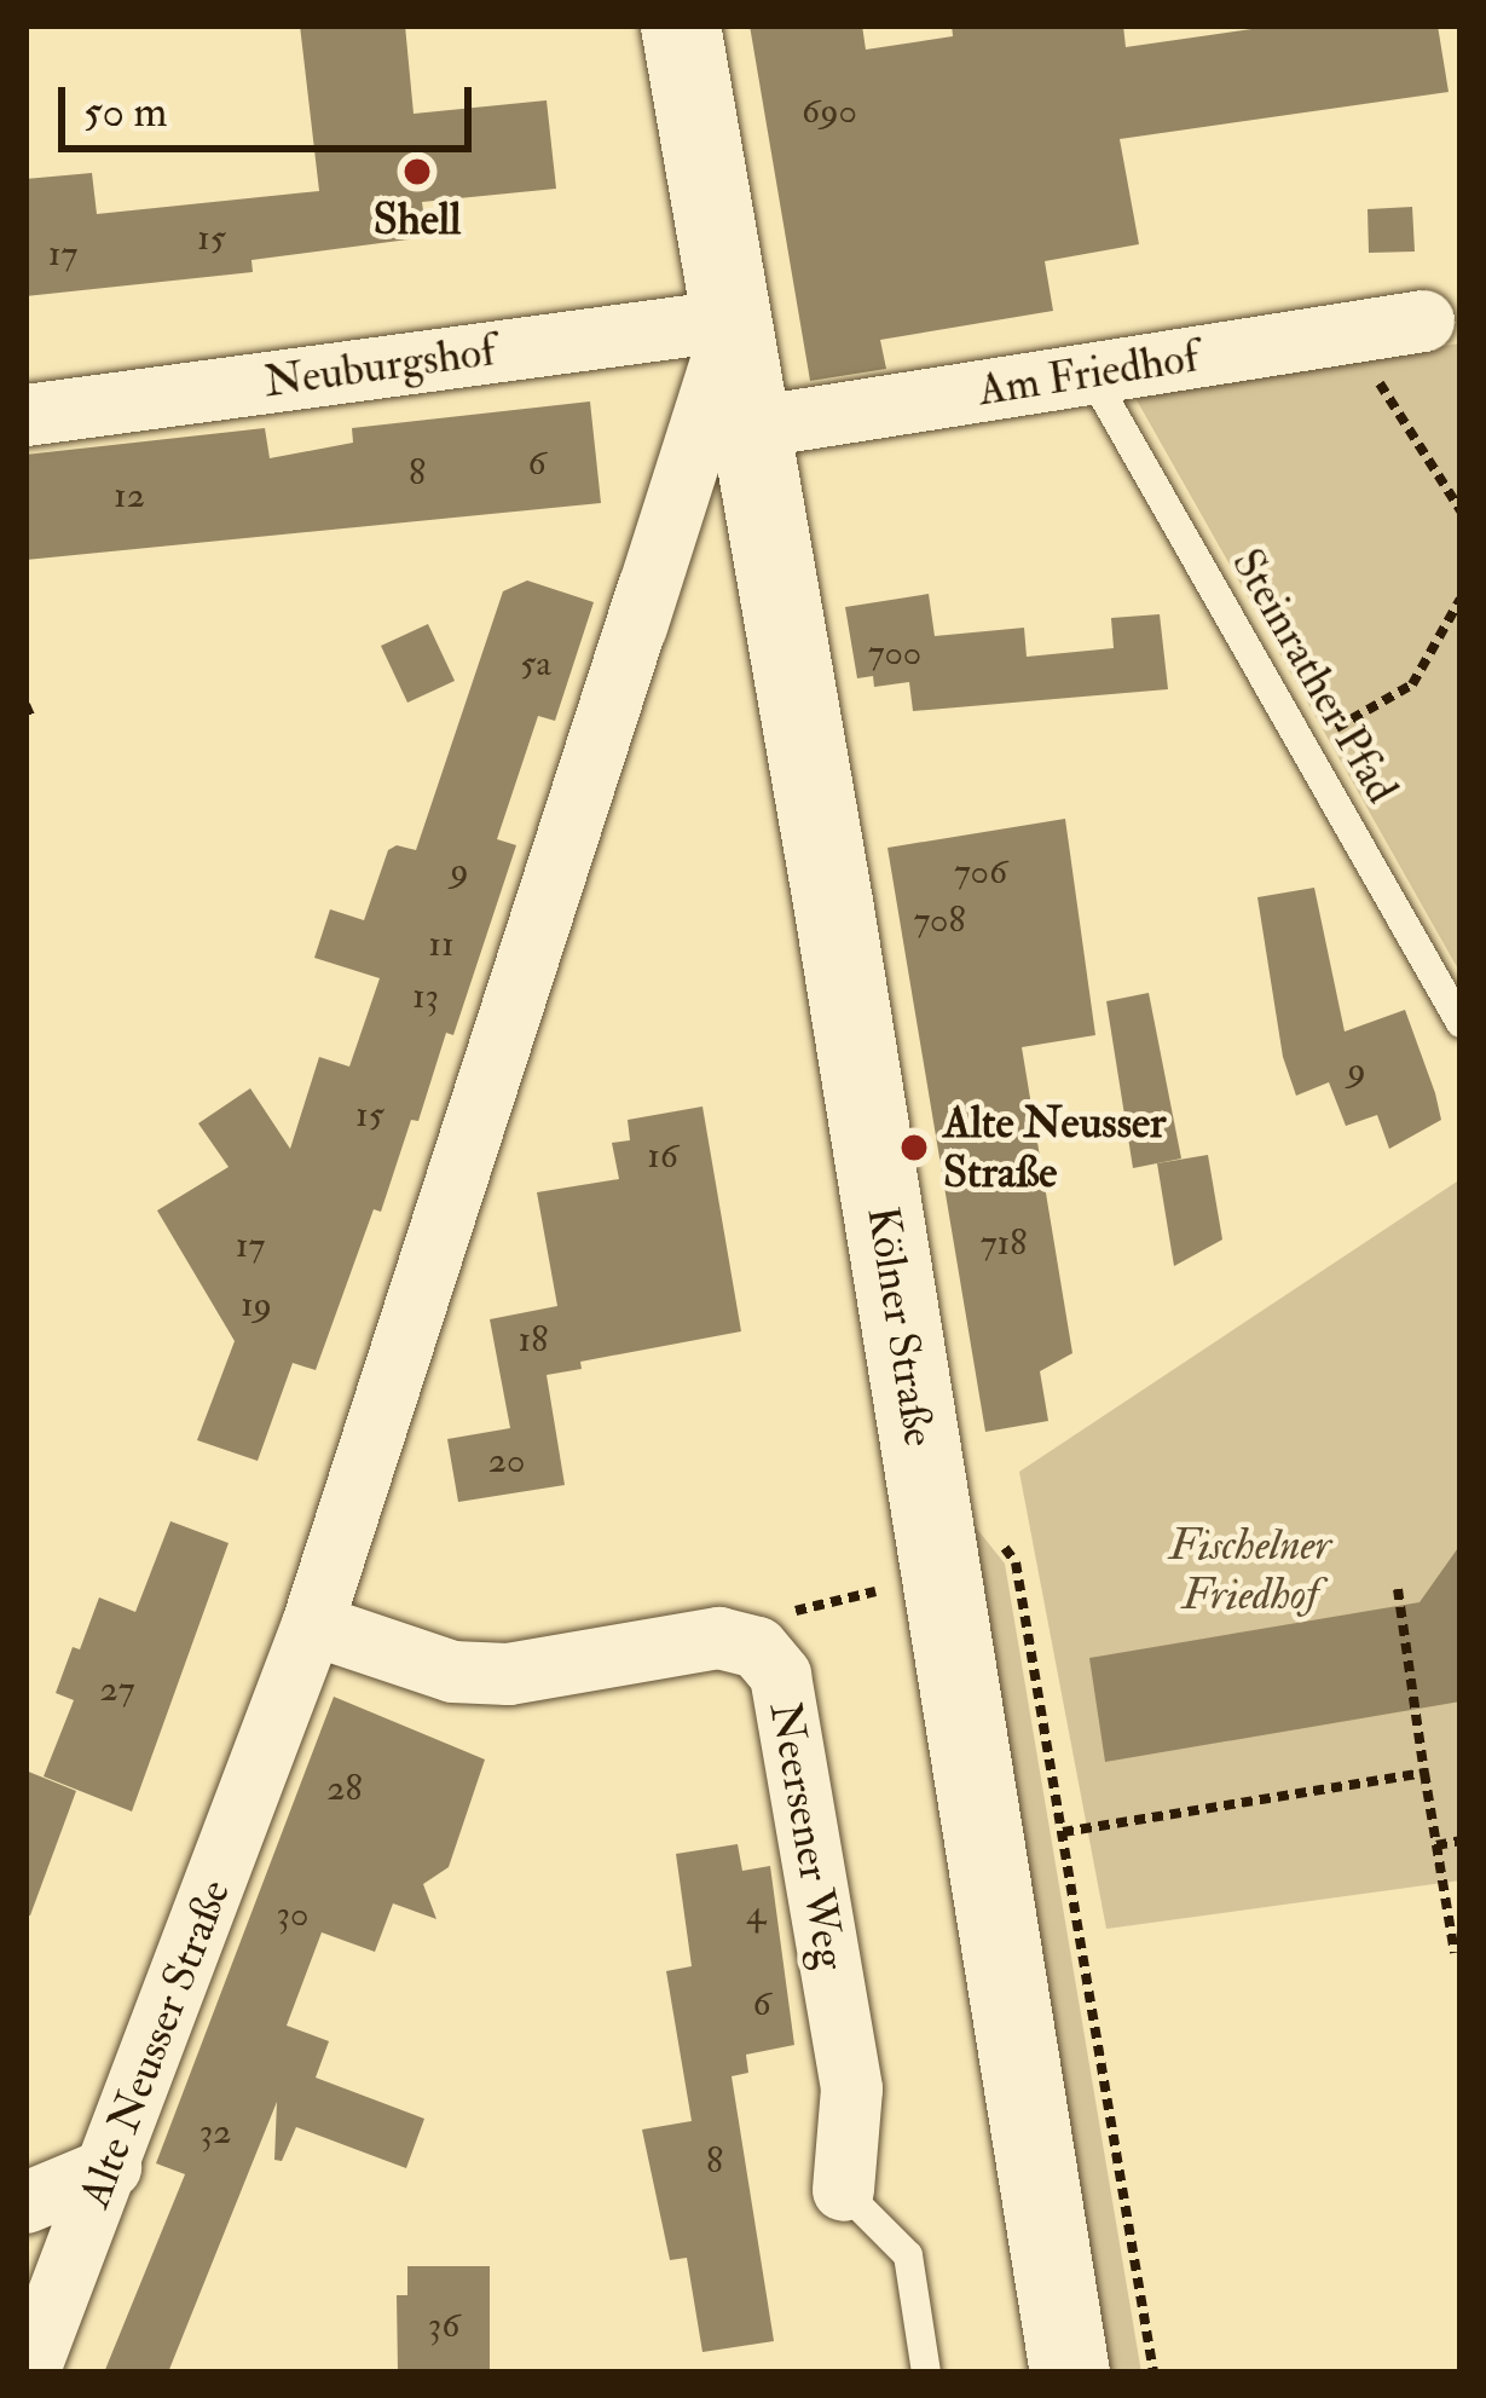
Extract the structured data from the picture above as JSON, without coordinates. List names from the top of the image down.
{
  "streets": {
    "main road": ["Kölner Straße"],
    "street": [
      "Neuburgshof",
      "Am Friedhof",
      "Neersener Weg",
      "Alte Neusser Straße"
    ],
    "lane": ["Steinrather Pfad"]
  },
  "crossings": [
    ["Neuburgshof", "Kölner Straße"],
    ["Neuburgshof", "Alte Neusser Straße"],
    ["Am Friedhof", "Steinrather Pfad"],
    ["Am Friedhof", "Kölner Straße"],
    ["Kölner Straße", "Alte Neusser Straße"],
    ["Neersener Weg", "Alte Neusser Straße"]
  ],
  "parks": ["Fischelner Friedhof"],
  "places": ["Shell", "Alte Neusser Straße"],
  "house_numbers": [
    "690",
    "15",
    "17",
    "6",
    "8",
    "12",
    "700",
    "5a",
    "9",
    "706",
    "708",
    "11",
    "13",
    "9",
    "15",
    "16",
    "718",
    "17",
    "19",
    "18",
    "20",
    "27",
    "28",
    "4",
    "30",
    "6",
    "32",
    "8",
    "36"
  ],
  "scale_bar": "50 m"
}
